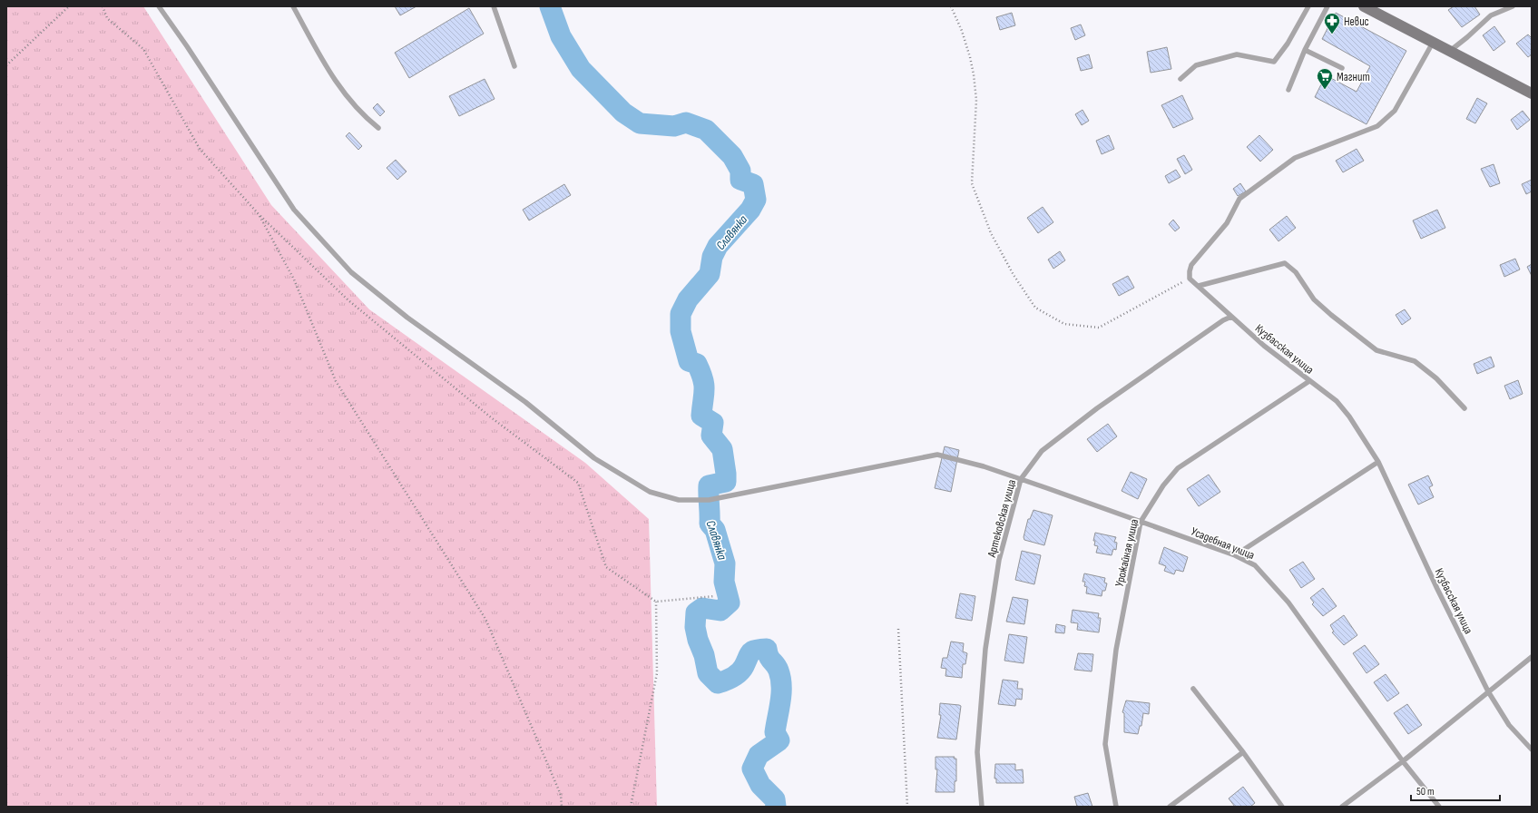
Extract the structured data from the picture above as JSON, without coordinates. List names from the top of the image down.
{
  "streets": {
    "lane": [
      "Кузбасская улица",
      "Артековская улица",
      "Усадебная улица",
      "Урожайная улица"
    ]
  },
  "crossings": [
    ["Кузбасская улица", "Артековская улица"],
    ["Кузбасская улица", "Урожайная улица"],
    ["Артековская улица", "Усадебная улица"],
    ["Усадебная улица", "Урожайная улица"]
  ],
  "water": ["Славянка"],
  "places": {
    "pharmacy": ["Невис"],
    "supermarket": ["Магнит"]
  },
  "scale_bar": "50 m"
}
